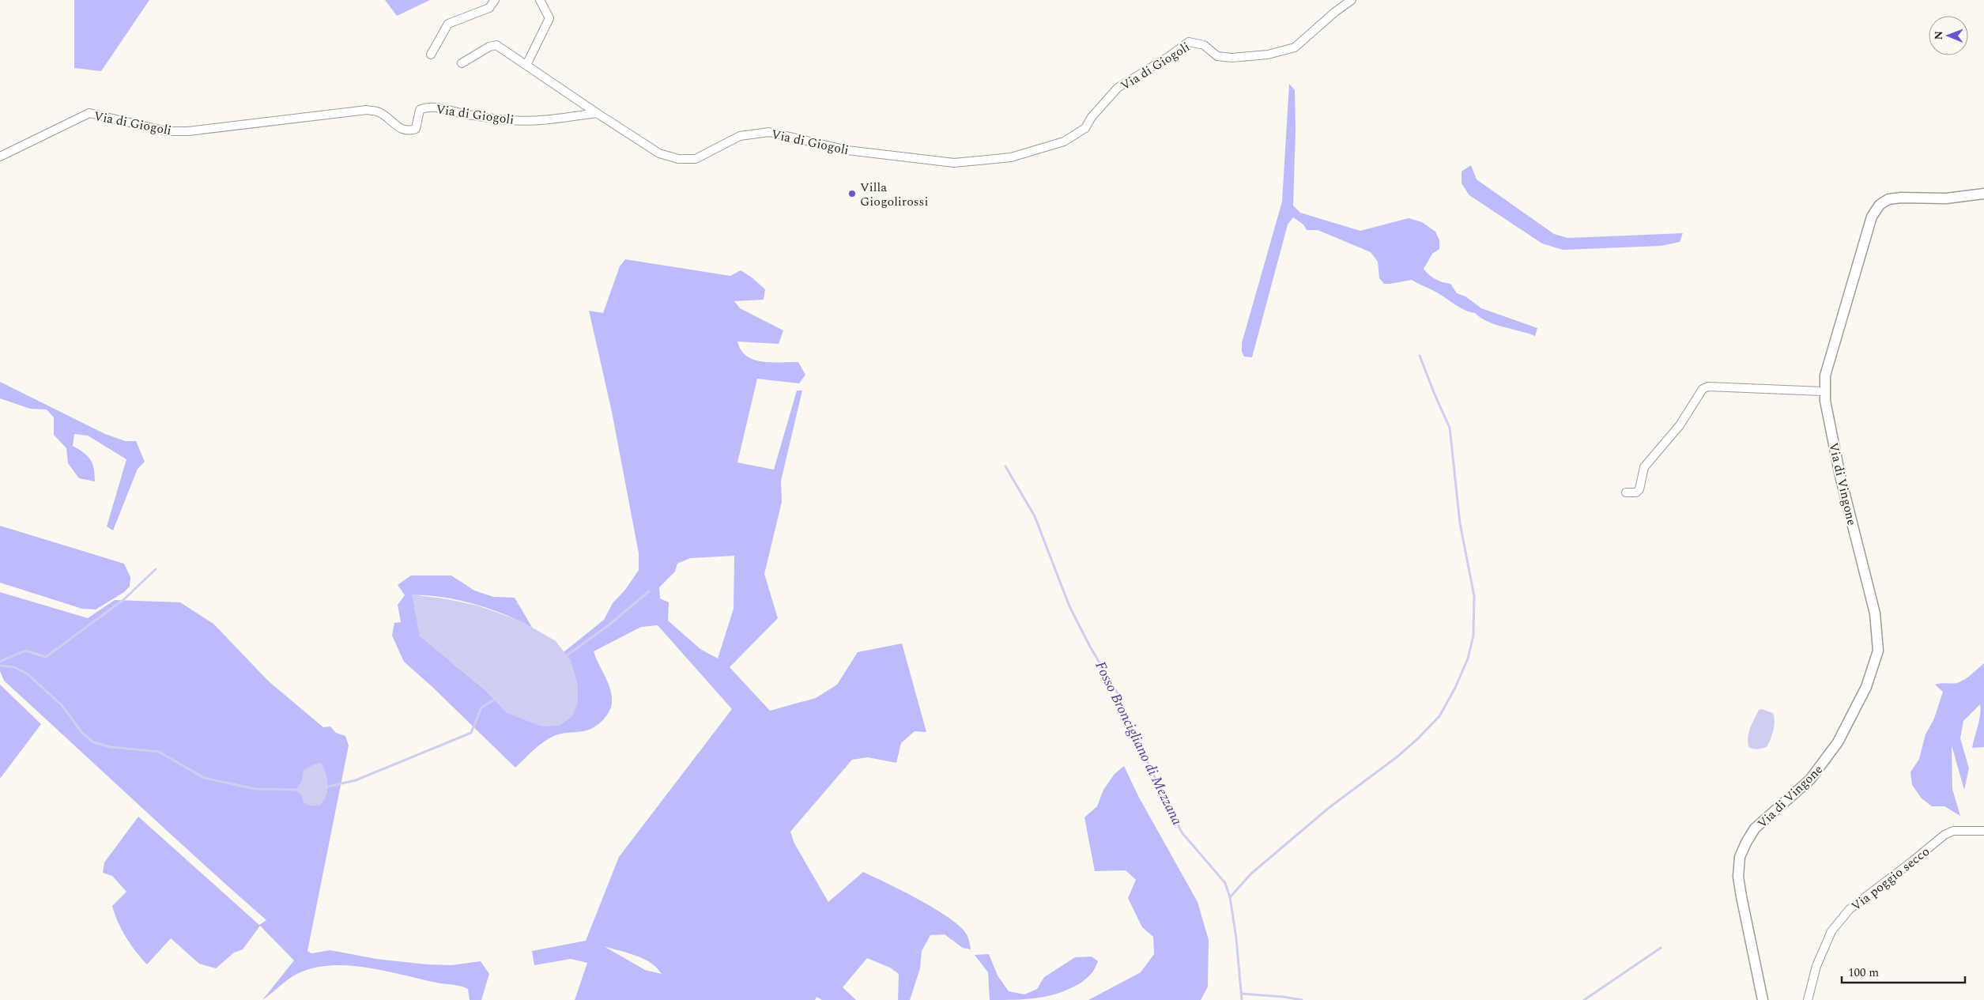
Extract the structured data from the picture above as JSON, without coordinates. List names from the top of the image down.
{
  "streets": {
    "street": ["Via di Giogoli", "Via di Vingone", "Via poggio secco"]
  },
  "water": ["Fosso Broncigliano di Mezzana"],
  "places": ["Villa Giogolirossi"],
  "scale_bar": "100 m",
  "north": "left"
}
